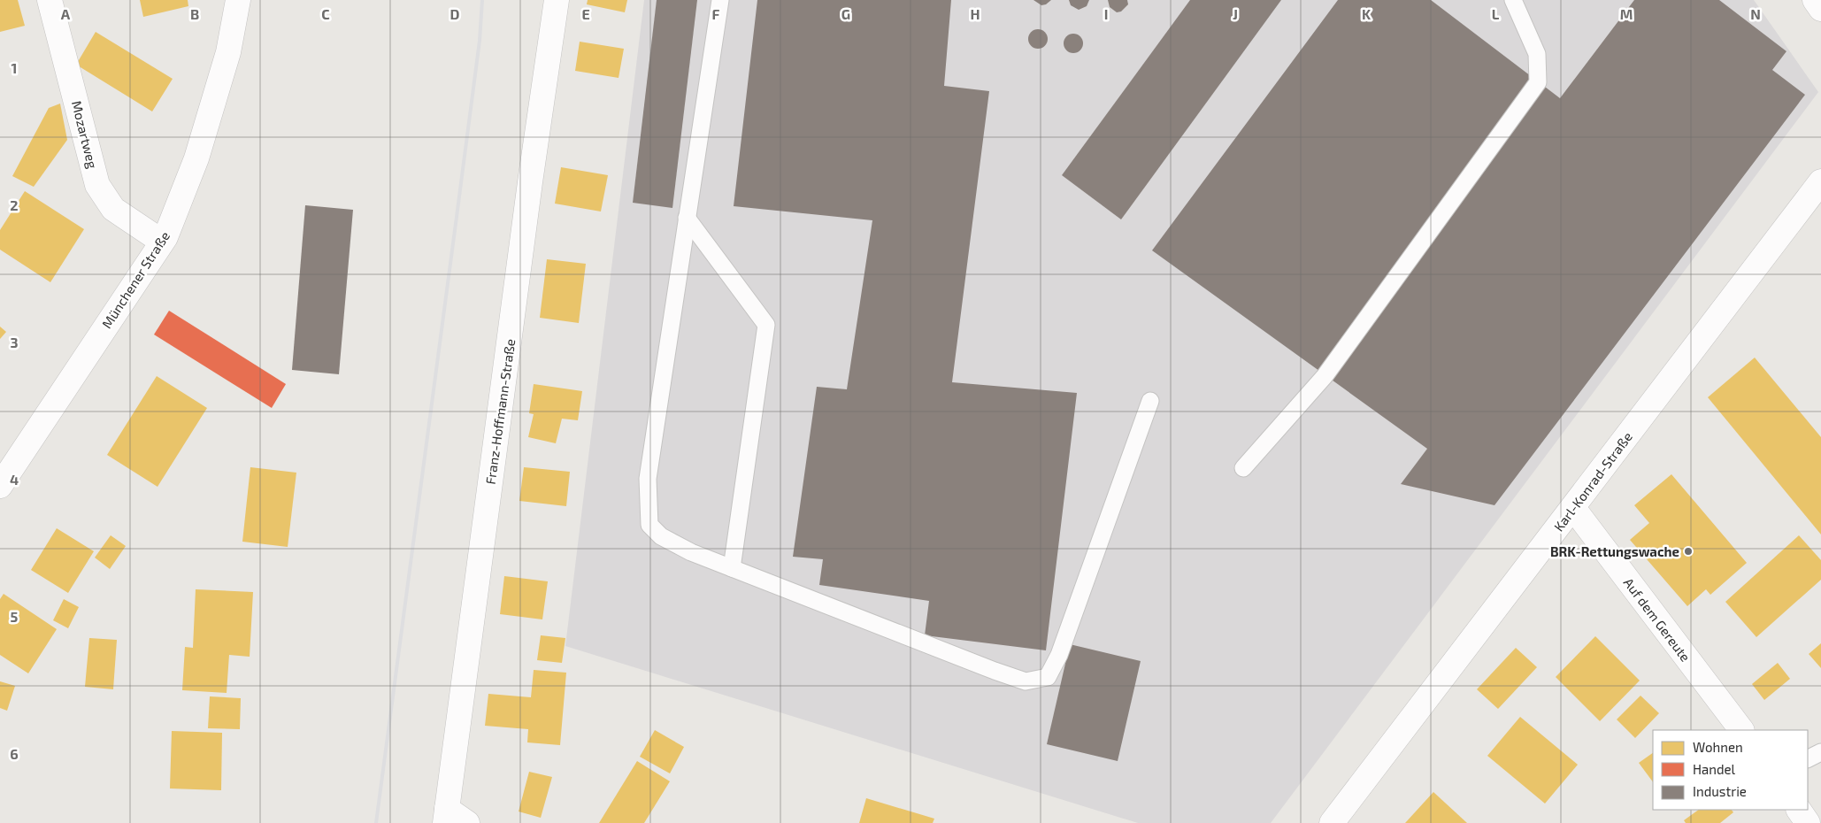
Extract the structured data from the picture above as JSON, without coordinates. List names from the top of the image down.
{
  "streets": {
    "street": [
      "Mozartweg",
      "Münchener Straße",
      "Franz-Hoffmann-Straße",
      "Karl-Konrad-Straße",
      "Auf dem Gereute"
    ]
  },
  "crossings": [
    ["Mozartweg", "Münchener Straße"],
    ["Karl-Konrad-Straße", "Auf dem Gereute"]
  ],
  "places": ["BRK-Rettungswache"],
  "legend": ["Wohnen", "Handel", "Industrie"],
  "grid": {
    "columns": [
      "A",
      "B",
      "C",
      "D",
      "E",
      "F",
      "G",
      "H",
      "I",
      "J",
      "K",
      "L",
      "M",
      "N"
    ],
    "rows": [
      "1",
      "2",
      "3",
      "4",
      "5",
      "6"
    ]
  }
}
